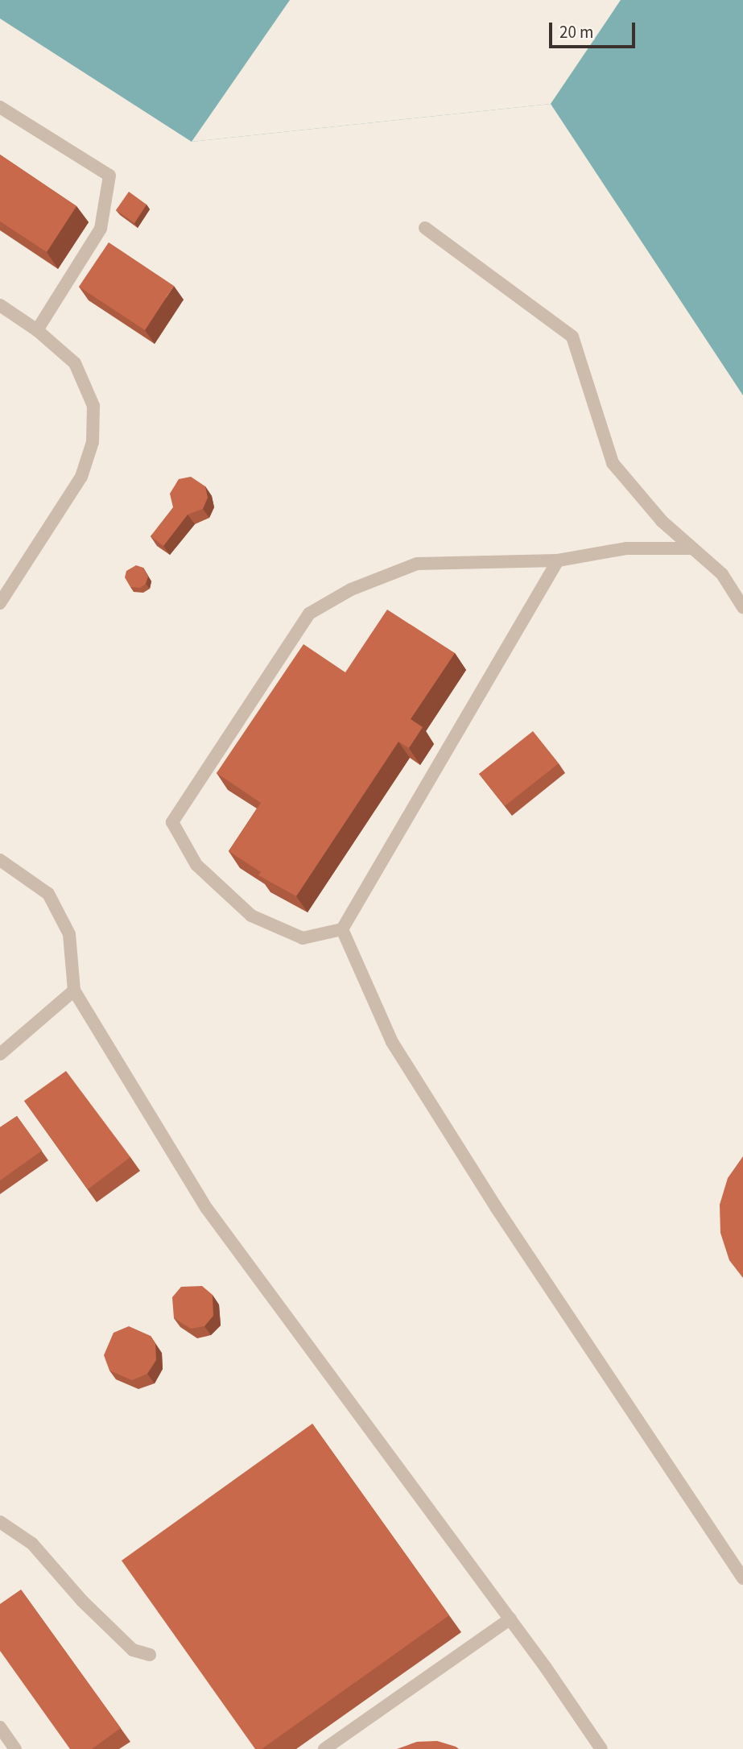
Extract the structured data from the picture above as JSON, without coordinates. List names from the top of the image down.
{
  "scale_bar": "20 m"
}
